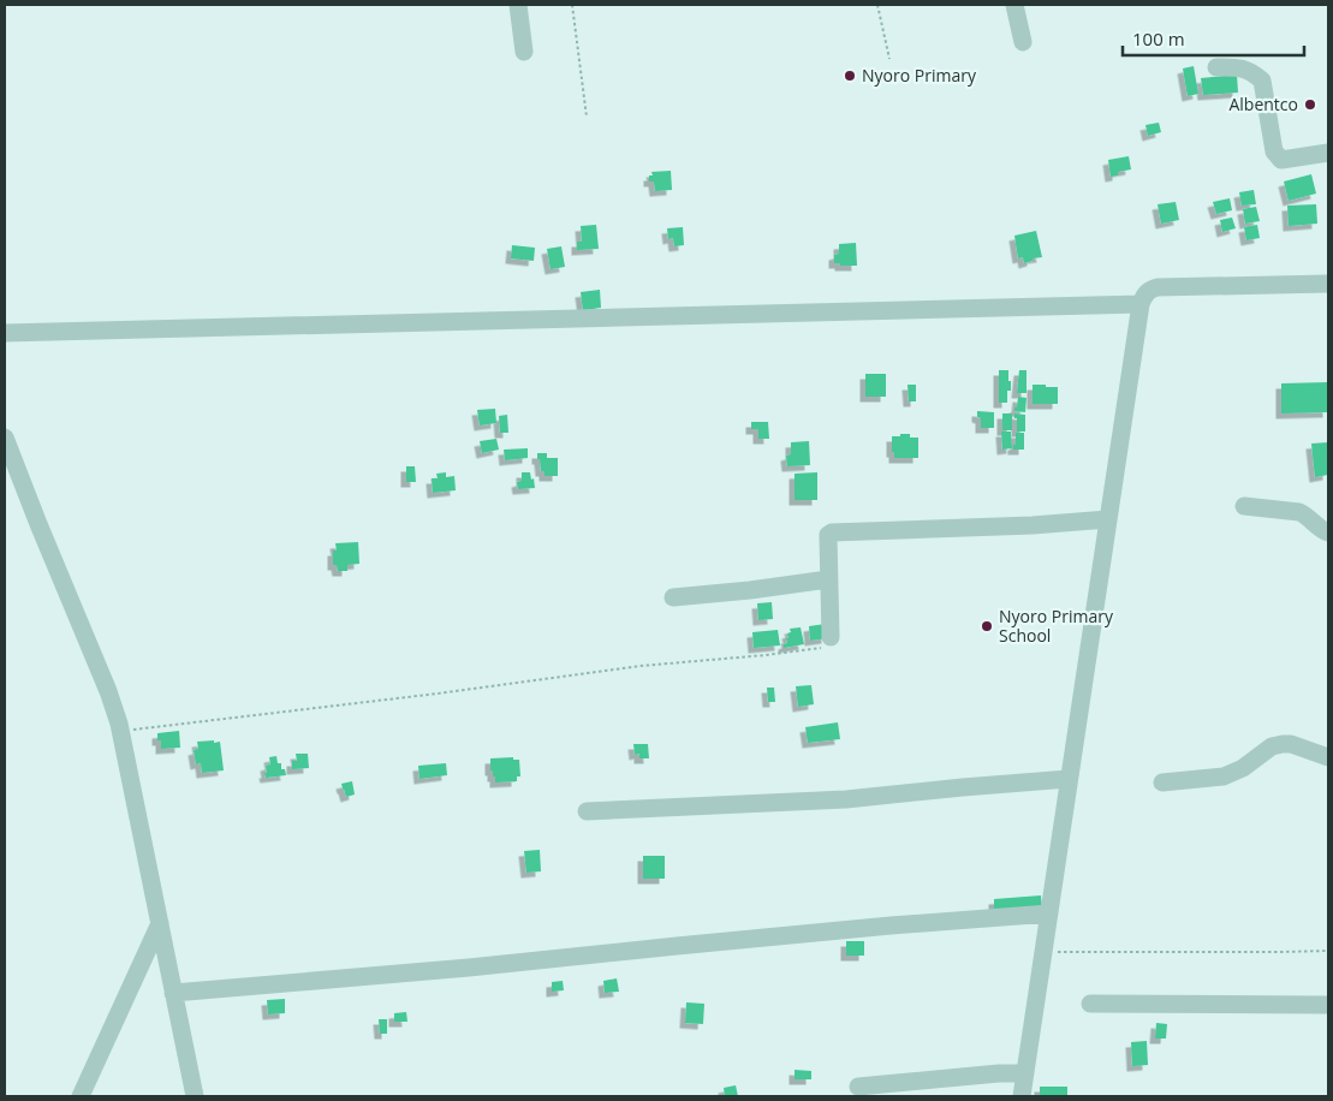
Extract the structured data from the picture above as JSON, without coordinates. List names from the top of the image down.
{
  "places": ["Nyoro Primary", "Albentco", "Nyoro Primary School"],
  "scale_bar": "100 m"
}
